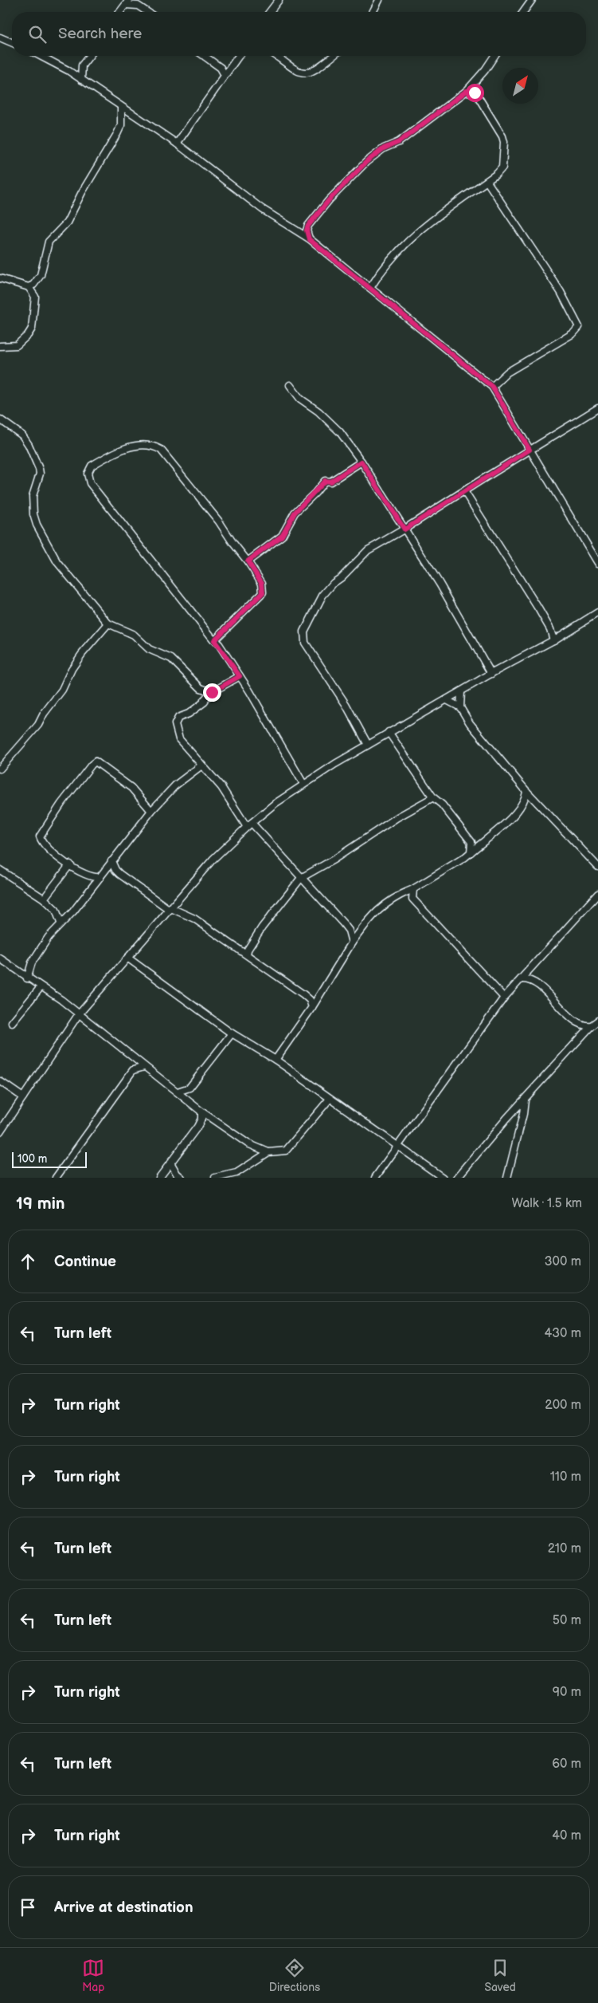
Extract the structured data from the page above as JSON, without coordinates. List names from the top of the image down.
{
  "scale_bar": "100 m",
  "north": "top right",
  "page": {
    "search": "Search here",
    "scale": "100 m",
    "heading": ["19 min", "Walk · 1.5 km"],
    "list": [
      ["Continue", "300 m"],
      ["Turn left", "430 m"],
      ["Turn right", "200 m"],
      ["Turn right", "110 m"],
      ["Turn left", "210 m"],
      ["Turn left", "50 m"],
      ["Turn right", "90 m"],
      ["Turn left", "60 m"],
      ["Turn right", "40 m"],
      "Arrive at destination"
    ],
    "nav": ["Map", "Directions", "Saved"]
  }
}
